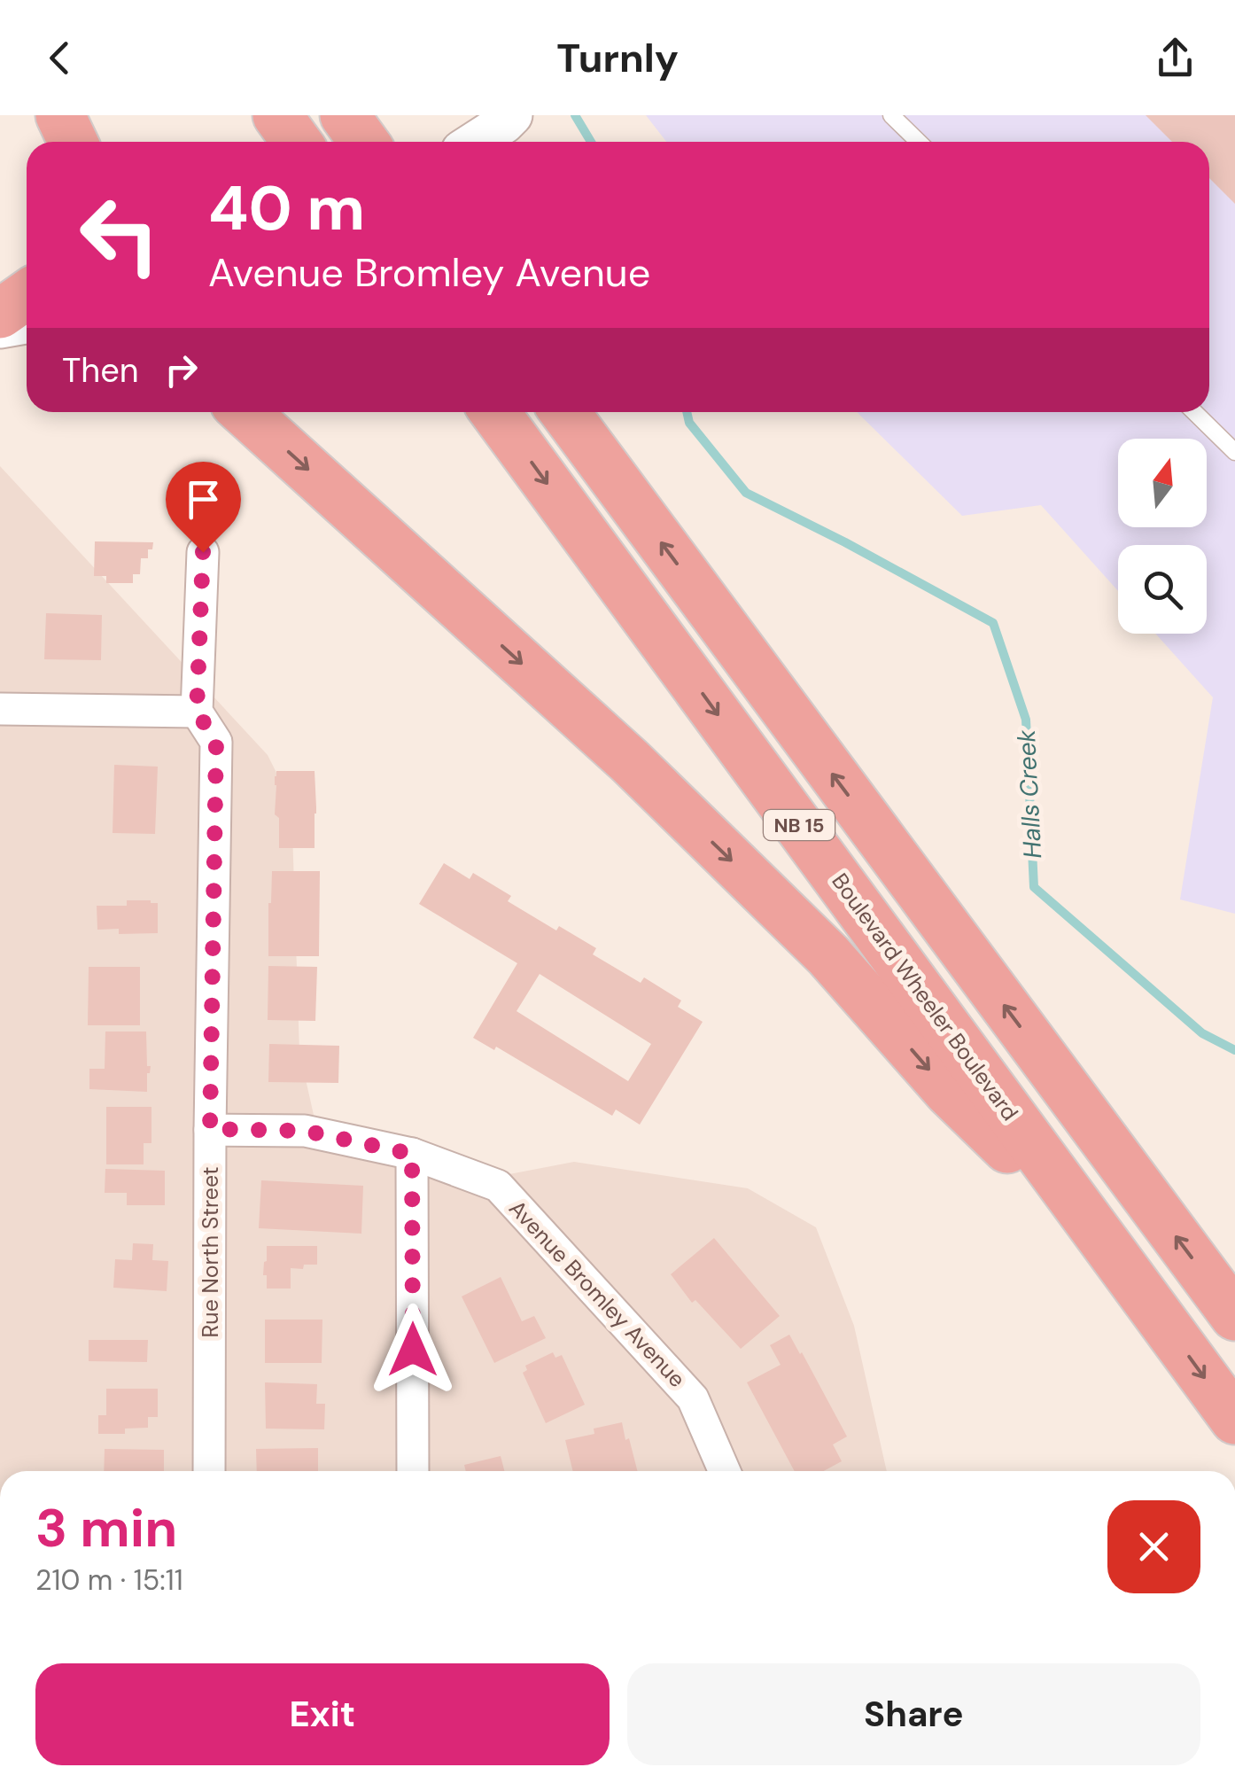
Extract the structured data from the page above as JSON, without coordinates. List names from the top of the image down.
{
  "streets": {
    "highway": ["NB 15", "Boulevard Wheeler Boulevard"],
    "street": ["Rue North Street", "Avenue Bromley Avenue"]
  },
  "crossings": [
    ["Rue North Street", "Avenue Bromley Avenue"]
  ],
  "water": ["Halls Creek"],
  "north": "top",
  "page": {
    "header": "Turnly",
    "turn": ["40 m", "Avenue Bromley Avenue"],
    "then": "Then",
    "heading": ["3 min", "210 m · 15:11"],
    "buttons": ["Exit", "Share"]
  }
}
